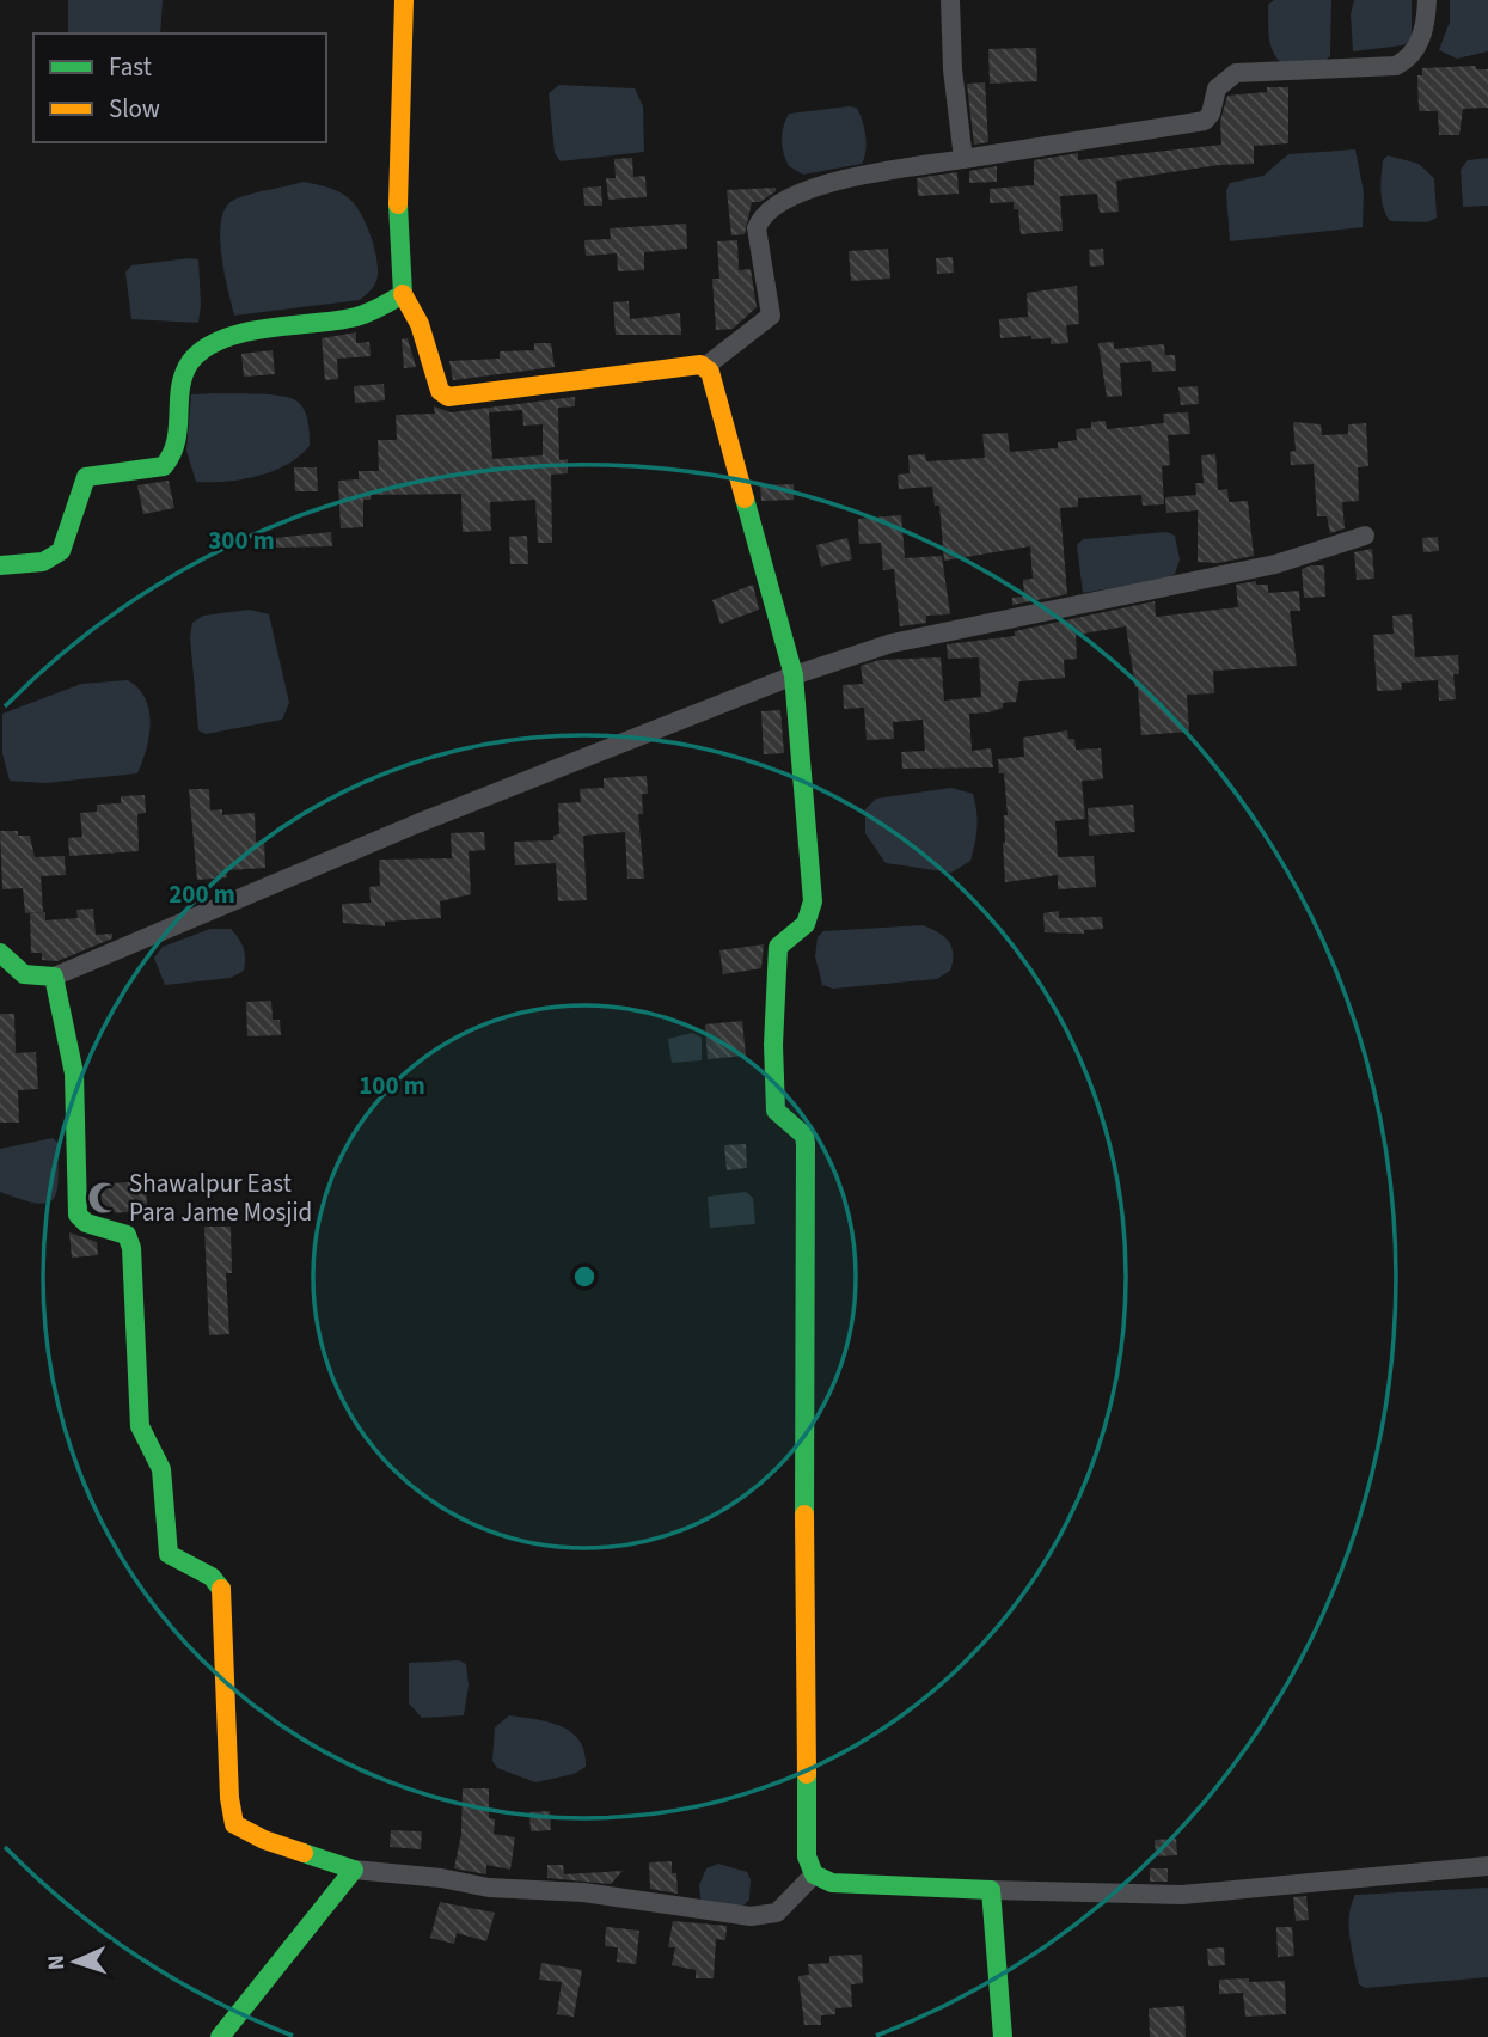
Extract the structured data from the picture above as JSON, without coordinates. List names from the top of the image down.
{
  "places": {
    "mosque": ["Shawalpur East Para Jame Mosjid"]
  },
  "legend": ["Fast", "Slow"],
  "north": "left",
  "rings": ["300 m", "200 m", "100 m"]
}
